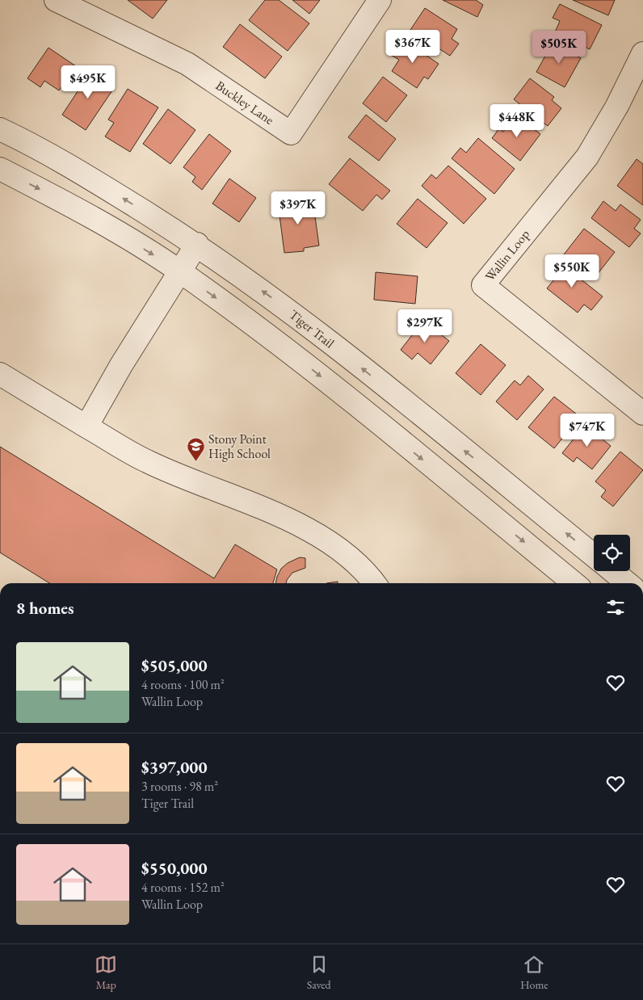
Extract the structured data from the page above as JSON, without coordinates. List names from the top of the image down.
{
  "streets": {
    "street": ["Buckley Lane", "Wallin Loop", "Tiger Trail"]
  },
  "places": {
    "school or university": ["Stony Point High School"]
  },
  "page": {
    "price": [
      "$367K",
      "$505K",
      "$495K",
      "$448K",
      "$397K",
      "$550K",
      "$297K",
      "$747K"
    ],
    "heading": "8 homes",
    "list": [
      {
        "name": "$505,000",
        "note": "4 rooms · 100 m² · Wallin Loop"
      },
      {
        "name": "$397,000",
        "note": "3 rooms · 98 m² · Tiger Trail"
      },
      {
        "name": "$550,000",
        "note": "4 rooms · 152 m² · Wallin Loop"
      }
    ],
    "tabs": ["Map", "Saved", "Home"]
  }
}
